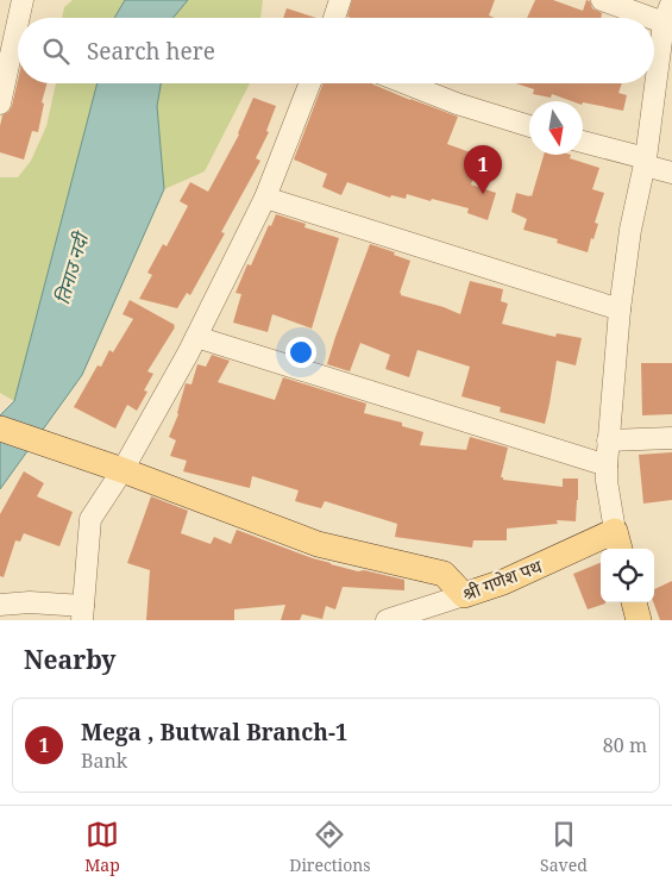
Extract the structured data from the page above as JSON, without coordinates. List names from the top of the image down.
{
  "streets": {
    "main road": ["श्री गणेश पथ"]
  },
  "water": ["तिनाउ नदी"],
  "north": "bottom",
  "page": {
    "search": "Search here",
    "pins": "1",
    "heading": "Nearby",
    "list": [
      {
        "mark": "1",
        "name": "Mega , Butwal Branch-1",
        "note": "Bank",
        "value": "80 m"
      }
    ],
    "nav": ["Map", "Directions", "Saved"]
  }
}
